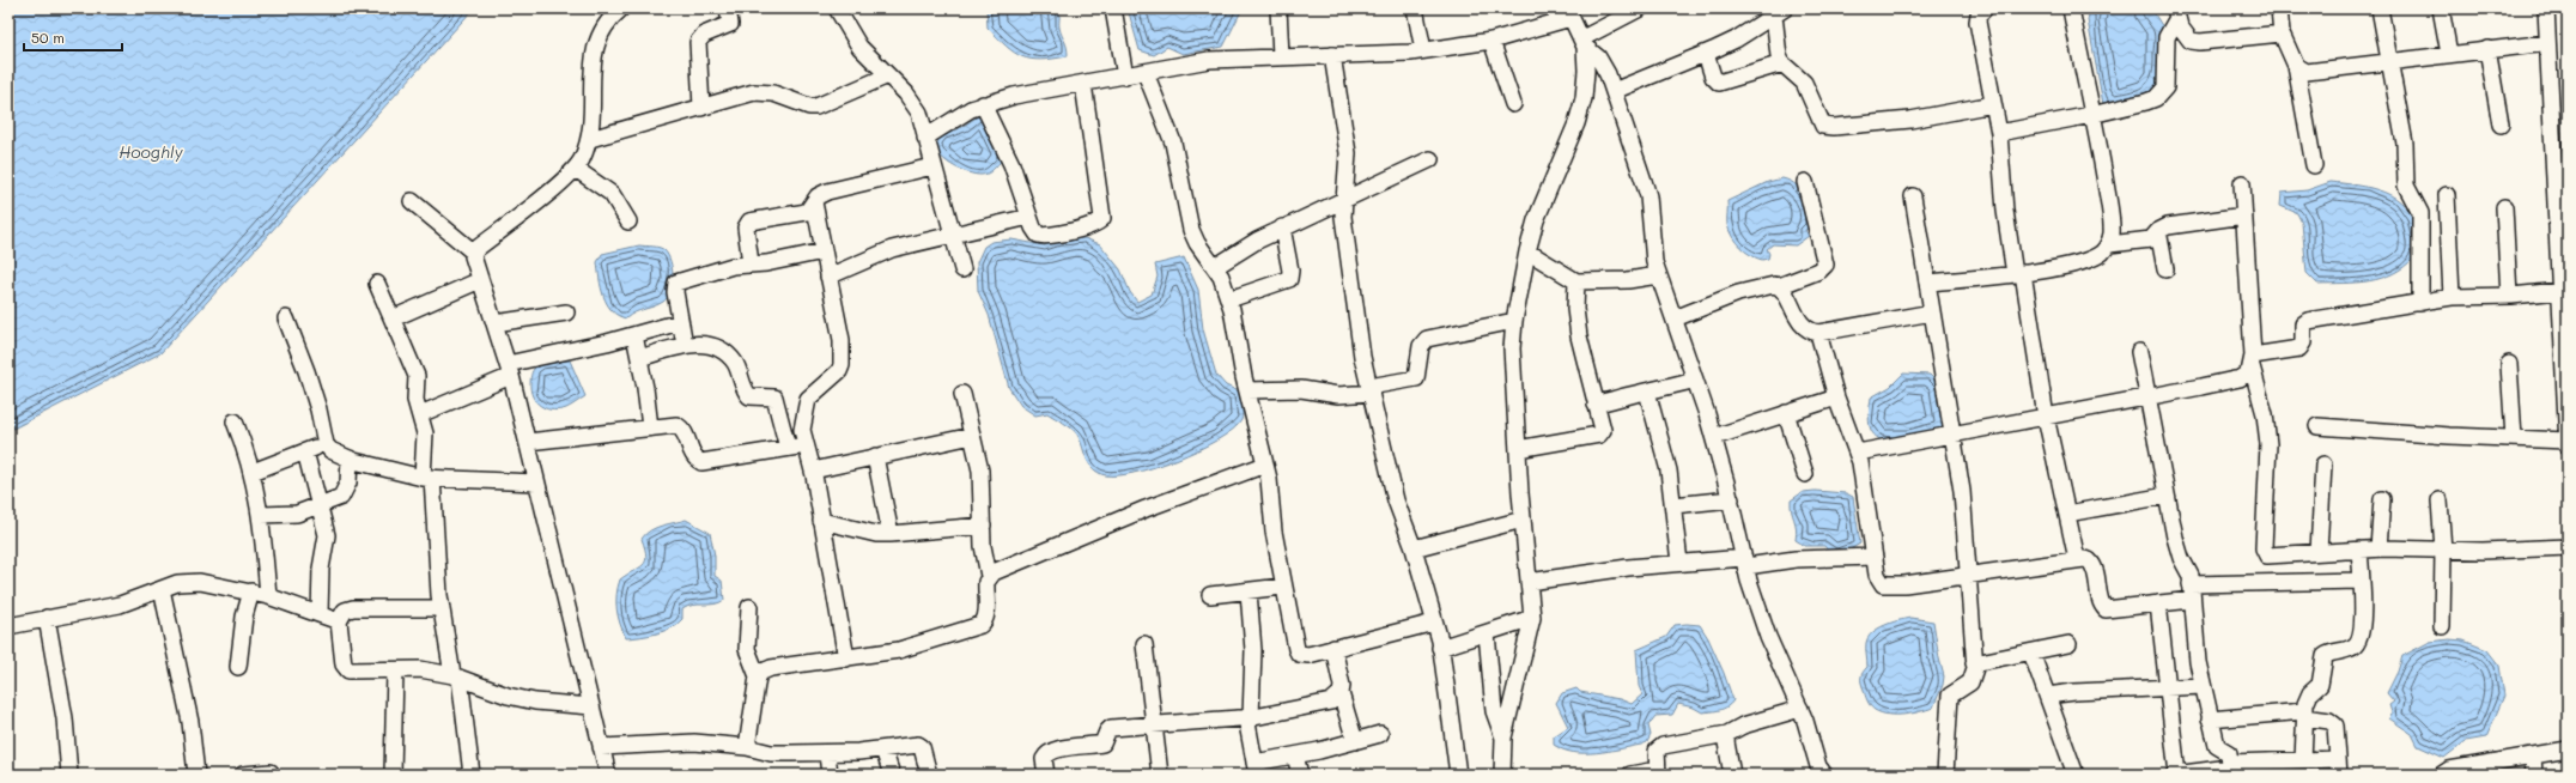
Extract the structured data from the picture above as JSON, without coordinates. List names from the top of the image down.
{
  "water": ["Hooghly"],
  "scale_bar": "50 m"
}
